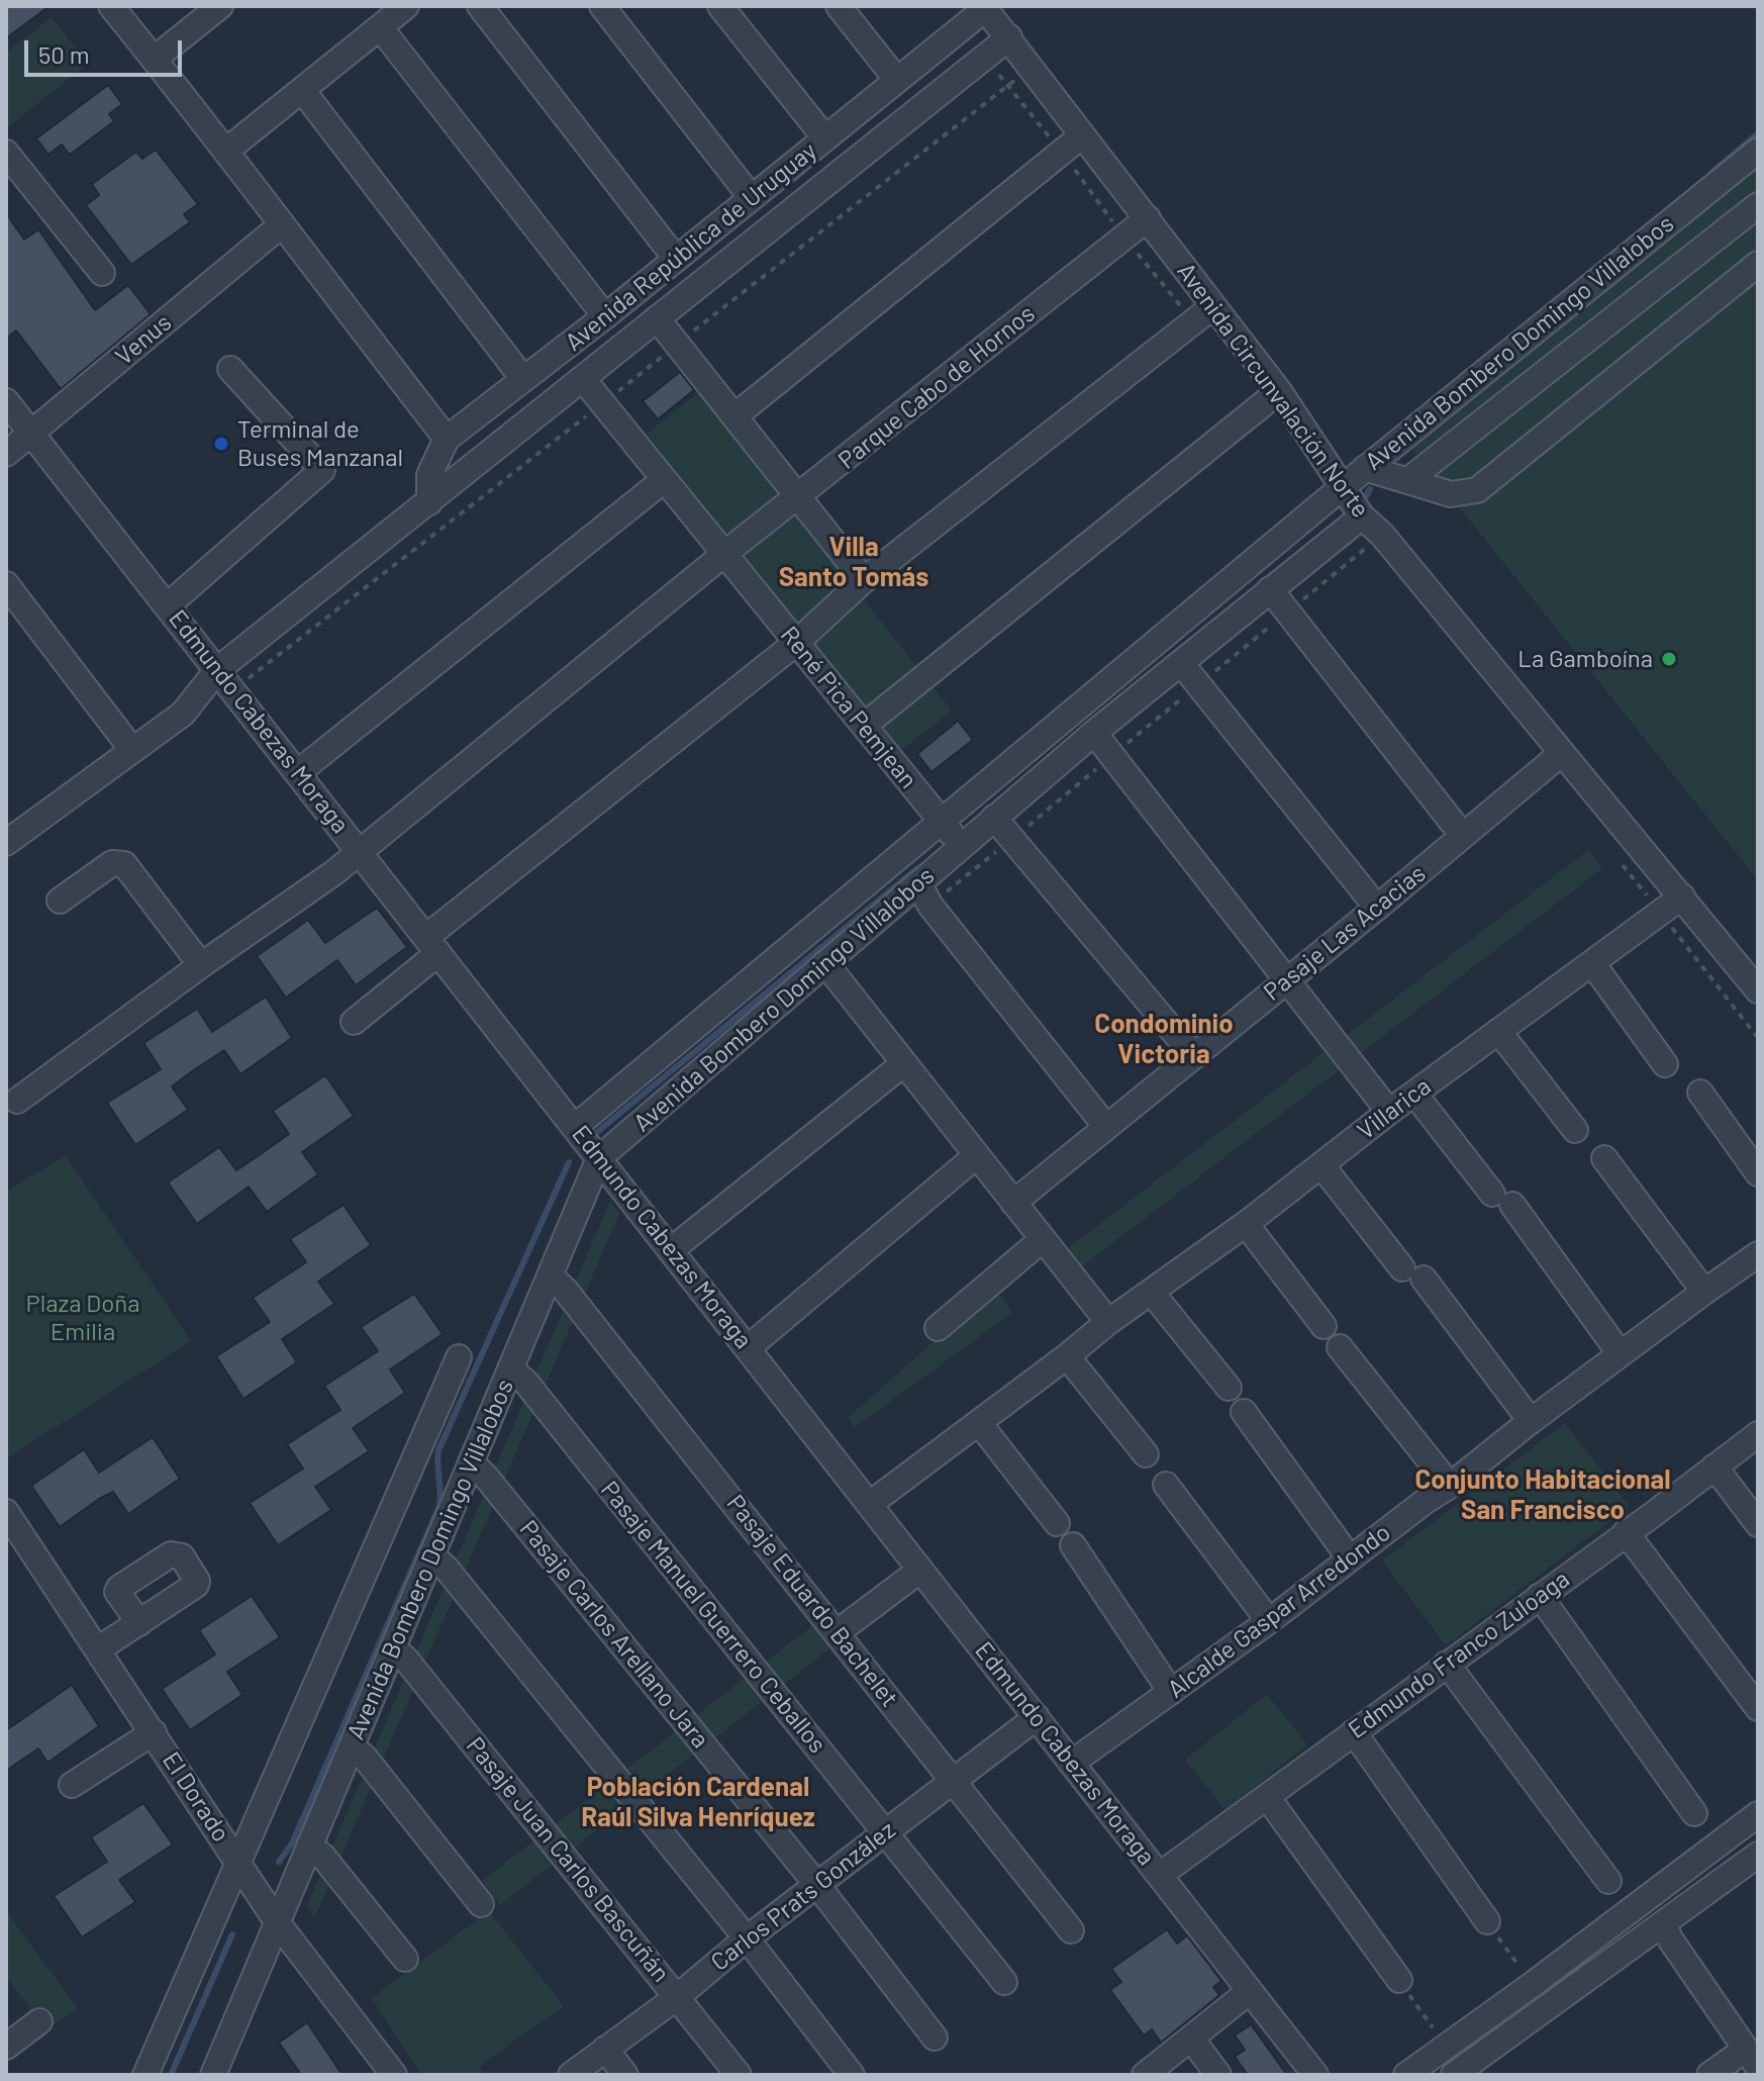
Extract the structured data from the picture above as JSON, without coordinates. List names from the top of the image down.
{
  "streets": {
    "street": [
      "Avenida República de Uruguay",
      "Venus",
      "Avenida Bombero Domingo Villalobos",
      "Parque Cabo de Hornos",
      "Avenida Circunvalación Norte",
      "René Pica Pemjean",
      "Edmundo Cabezas Moraga",
      "Pasaje Las Acacias",
      "Villarica",
      "Pasaje Eduardo Bachelet",
      "Alcalde Gaspar Arredondo",
      "Pasaje Manuel Guerrero Ceballos",
      "Pasaje Carlos Arellano Jara",
      "Edmundo Franco Zuloaga",
      "El Dorado",
      "Pasaje Juan Carlos Bascuñán",
      "Carlos Prats González"
    ]
  },
  "crossings": [
    ["Avenida República de Uruguay", "Avenida Circunvalación Norte"],
    ["Avenida República de Uruguay", "René Pica Pemjean"],
    ["Avenida República de Uruguay", "Edmundo Cabezas Moraga"],
    ["Venus", "Edmundo Cabezas Moraga"],
    ["Avenida Bombero Domingo Villalobos", "Avenida Circunvalación Norte"],
    ["Avenida Bombero Domingo Villalobos", "René Pica Pemjean"],
    ["Avenida Bombero Domingo Villalobos", "Edmundo Cabezas Moraga"],
    ["Avenida Bombero Domingo Villalobos", "Pasaje Eduardo Bachelet"],
    ["Avenida Bombero Domingo Villalobos", "Pasaje Manuel Guerrero Ceballos"],
    ["Avenida Bombero Domingo Villalobos", "Pasaje Carlos Arellano Jara"],
    ["Avenida Bombero Domingo Villalobos", "El Dorado"],
    ["Avenida Bombero Domingo Villalobos", "Pasaje Juan Carlos Bascuñán"],
    ["Parque Cabo de Hornos", "Avenida Circunvalación Norte"],
    ["Parque Cabo de Hornos", "René Pica Pemjean"],
    ["Parque Cabo de Hornos", "Edmundo Cabezas Moraga"],
    ["Avenida Circunvalación Norte", "Pasaje Las Acacias"],
    ["Avenida Circunvalación Norte", "Villarica"],
    ["Edmundo Cabezas Moraga", "Villarica"],
    ["Edmundo Cabezas Moraga", "Alcalde Gaspar Arredondo"],
    ["Edmundo Cabezas Moraga", "Edmundo Franco Zuloaga"],
    ["Edmundo Cabezas Moraga", "Carlos Prats González"],
    ["Pasaje Eduardo Bachelet", "Carlos Prats González"],
    ["Pasaje Manuel Guerrero Ceballos", "Carlos Prats González"],
    ["Pasaje Carlos Arellano Jara", "Carlos Prats González"],
    ["Pasaje Juan Carlos Bascuñán", "Carlos Prats González"]
  ],
  "districts": [
    "Villa Santo Tomás",
    "Condominio Victoria",
    "Conjunto Habitacional San Francisco",
    "Población Cardenal Raúl Silva Henríquez"
  ],
  "parks": ["Plaza Doña Emilia"],
  "places": ["Terminal de Buses Manzanal", "La Gamboína"],
  "scale_bar": "50 m"
}
